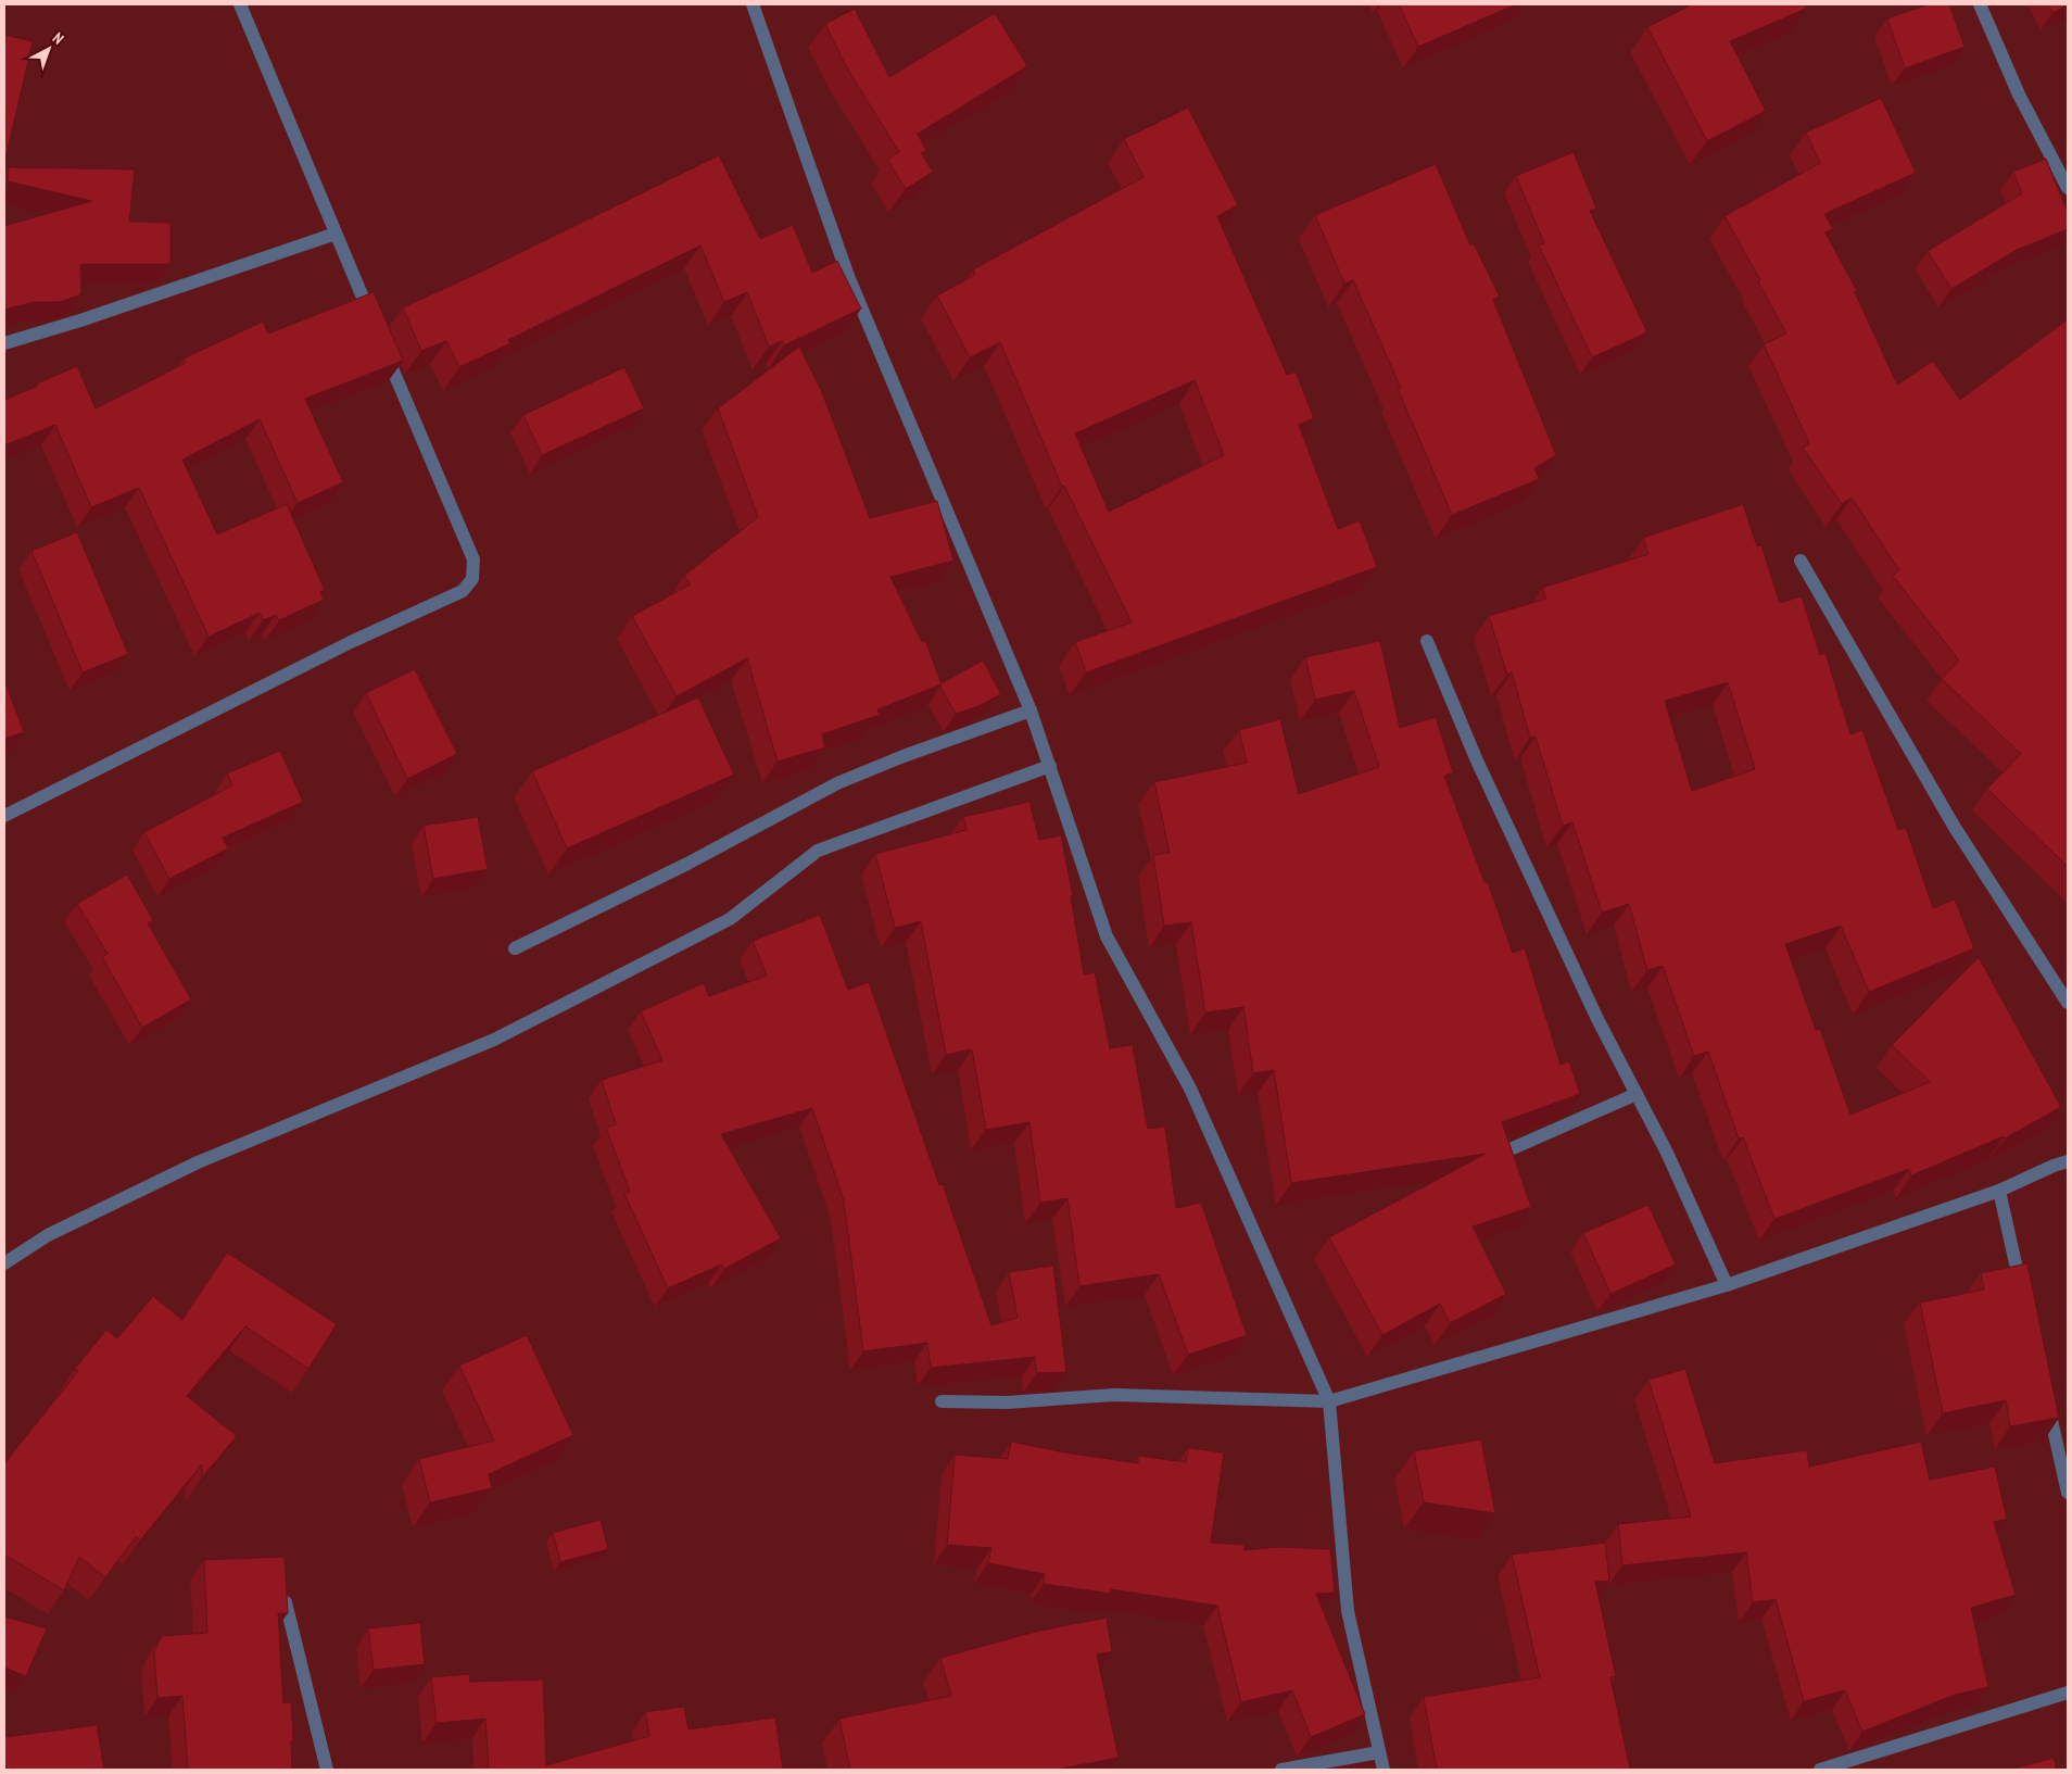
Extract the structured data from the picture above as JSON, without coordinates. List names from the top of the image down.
{
  "north": "top right"
}
